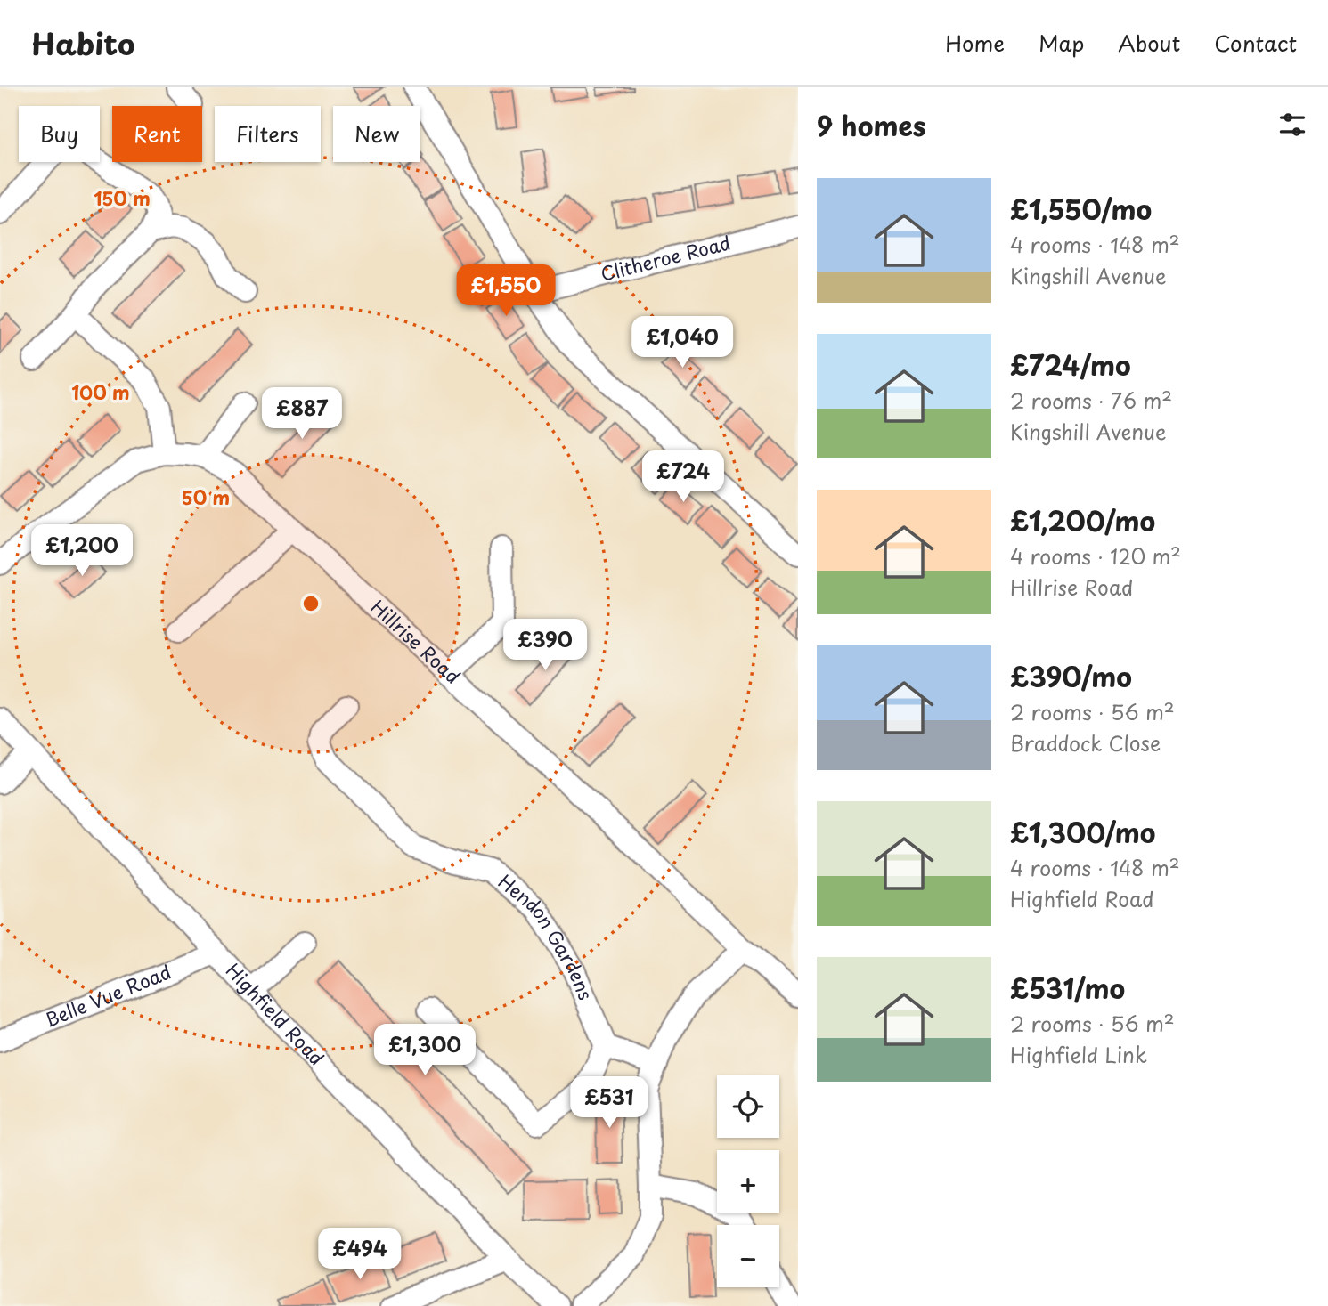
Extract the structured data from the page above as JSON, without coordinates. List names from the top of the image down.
{
  "streets": {
    "street": [
      "Clitheroe Road",
      "Hillrise Road",
      "Hendon Gardens",
      "Belle Vue Road",
      "Highfield Road"
    ]
  },
  "crossings": [
    ["Belle Vue Road", "Highfield Road"]
  ],
  "page": {
    "header": "Habito",
    "nav": [
      "Home",
      "Map",
      "About",
      "Contact"
    ],
    "heading": "9 homes",
    "chip": [
      "Buy",
      "Rent",
      "Filters",
      "New"
    ],
    "list": [
      {
        "name": "£1,550/mo",
        "note": "4 rooms · 148 m² · Kingshill Avenue"
      },
      {
        "name": "£724/mo",
        "note": "2 rooms · 76 m² · Kingshill Avenue"
      },
      {
        "name": "£1,200/mo",
        "note": "4 rooms · 120 m² · Hillrise Road"
      },
      {
        "name": "£390/mo",
        "note": "2 rooms · 56 m² · Braddock Close"
      },
      {
        "name": "£1,300/mo",
        "note": "4 rooms · 148 m² · Highfield Road"
      },
      {
        "name": "£531/mo",
        "note": "2 rooms · 56 m² · Highfield Link"
      }
    ],
    "price": [
      "£1,550",
      "£1,040",
      "£887",
      "£724",
      "£1,200",
      "£390",
      "£1,300",
      "£531",
      "£494"
    ],
    "map_buttons": ["+", "−"]
  },
  "rings": ["150 m", "100 m", "50 m"]
}
